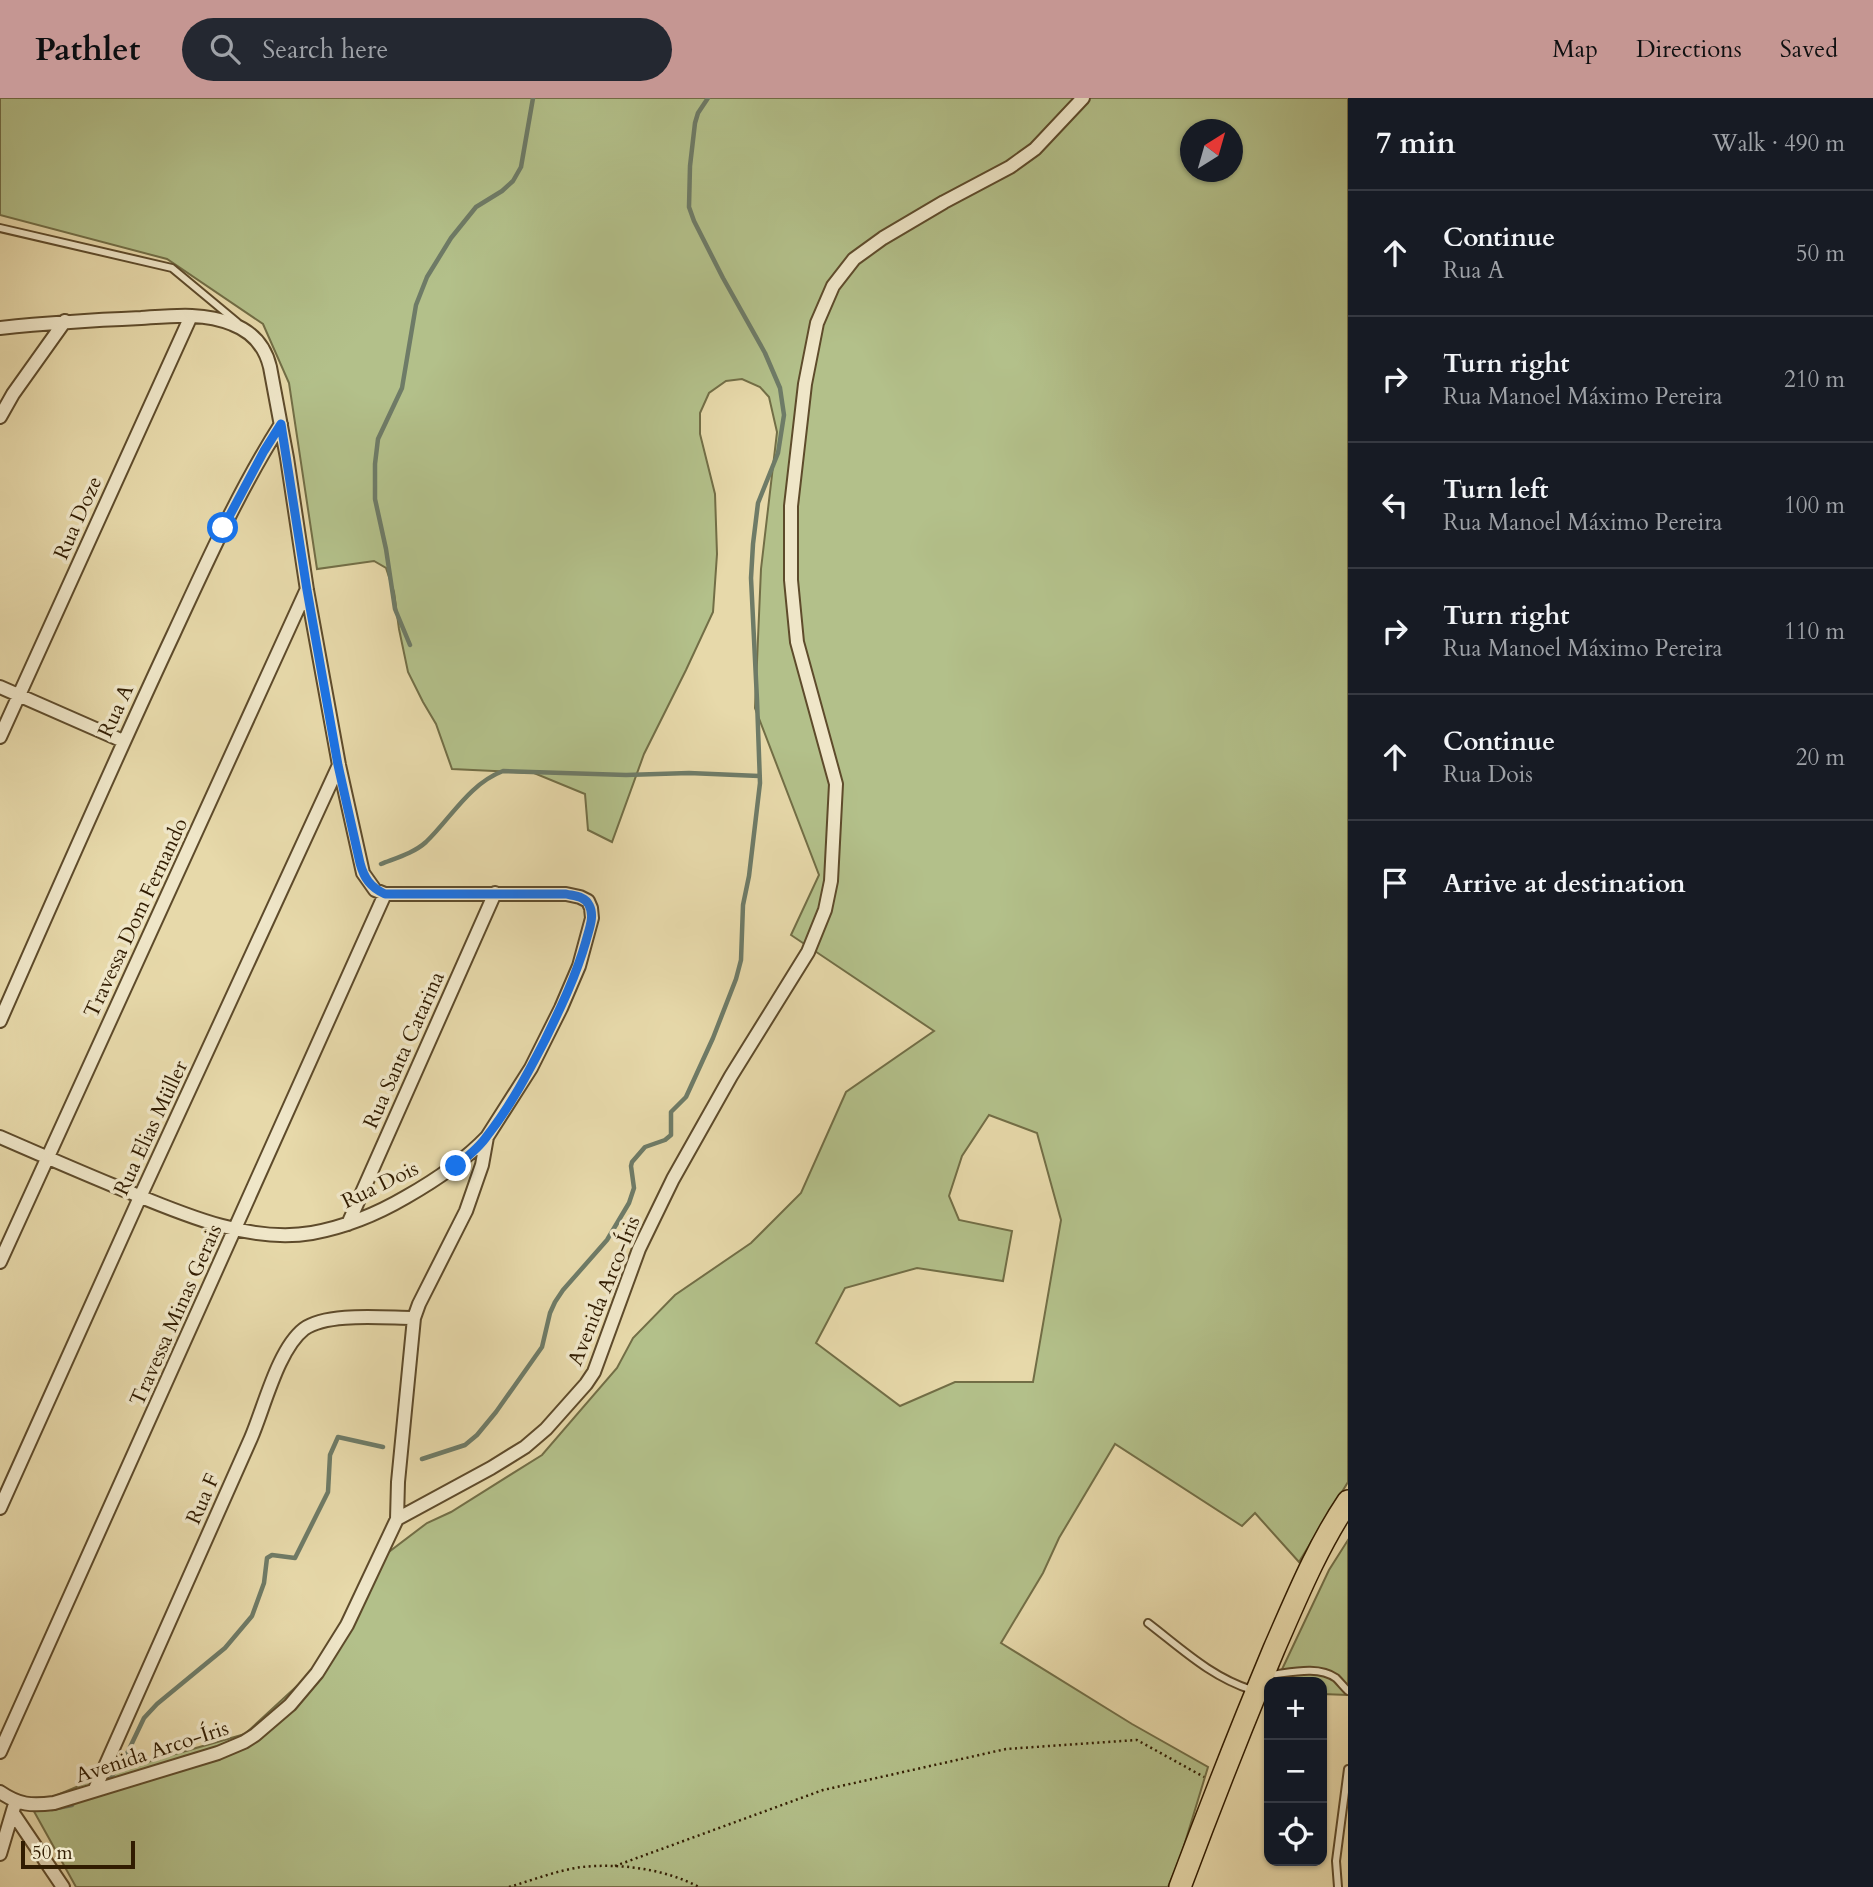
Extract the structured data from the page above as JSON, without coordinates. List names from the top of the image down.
{
  "streets": {
    "street": [
      "Rua Doze",
      "Rua A",
      "Travessa Dom Fernando",
      "Rua Santa Catarina",
      "Rua Elias Müller",
      "Rua Dois",
      "Avenida Arco-Íris",
      "Travessa Minas Gerais",
      "Rua F"
    ]
  },
  "crossings": [
    ["Travessa Dom Fernando", "Rua Dois"],
    ["Rua Santa Catarina", "Rua Dois"],
    ["Rua Elias Müller", "Rua Dois"],
    ["Rua Dois", "Travessa Minas Gerais"],
    ["Avenida Arco-Íris", "Rua F"]
  ],
  "scale_bar": "50 m",
  "north": "top right",
  "page": {
    "header": "Pathlet",
    "search": "Search here",
    "nav": ["Map", "Directions", "Saved"],
    "heading": ["7 min", "Walk · 490 m"],
    "list": [
      ["Continue", "Rua A", "50 m"],
      ["Turn right", "Rua Manoel Máximo Pereira", "210 m"],
      ["Turn left", "Rua Manoel Máximo Pereira", "100 m"],
      ["Turn right", "Rua Manoel Máximo Pereira", "110 m"],
      ["Continue", "Rua Dois", "20 m"],
      "Arrive at destination"
    ],
    "map_buttons": ["+", "−"],
    "scale": "50 m"
  }
}
